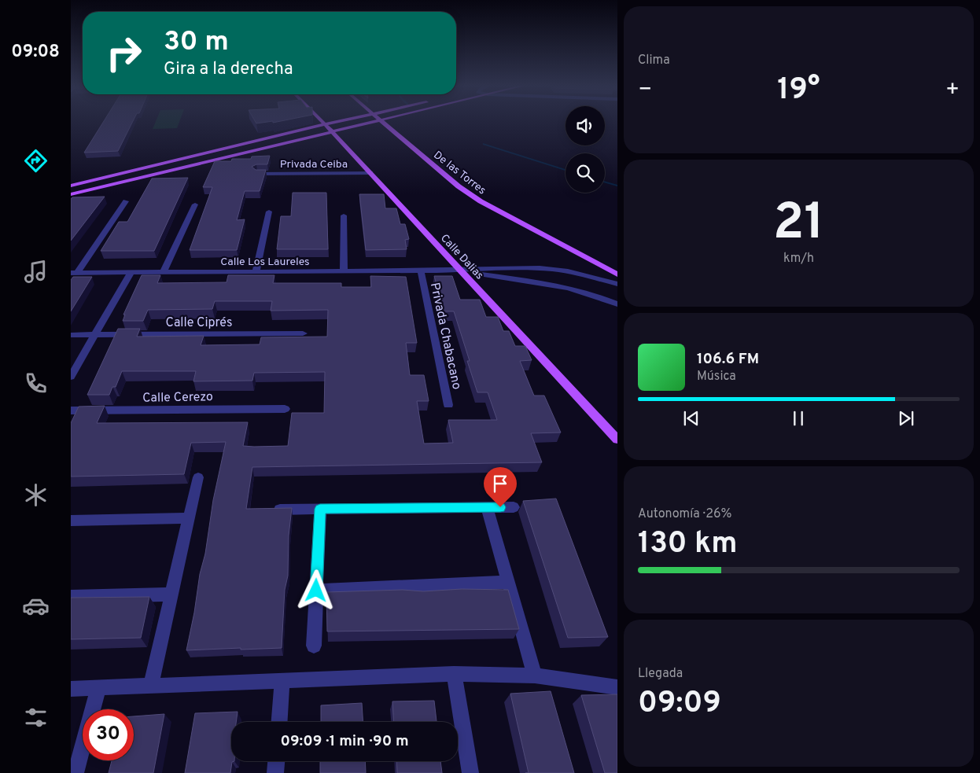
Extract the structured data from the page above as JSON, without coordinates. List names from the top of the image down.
{
  "streets": {
    "main road": ["De las Torres", "Calle Dalias"],
    "street": [
      "Privada Ceiba",
      "Calle Los Laureles",
      "Calle Ciprés",
      "Privada Chabacano",
      "Calle Cerezo"
    ]
  },
  "crossings": [
    ["Privada Ceiba", "Calle Dalias"],
    ["Calle Dalias", "Calle Los Laureles"],
    ["Calle Los Laureles", "Privada Chabacano"]
  ],
  "page": {
    "tabs": "09:08",
    "tile": [
      "Clima",
      ["21", "km/h"],
      ["Autonomía · 26%", "130 km"],
      ["Llegada", "09:09"]
    ],
    "turn": ["30 m", "Gira a la derecha"],
    "heat": ["−", "19°", "+"],
    "song": ["106.6 FM", "Música"],
    "limit": "30",
    "trip": "09:09 · 1 min · 90 m"
  }
}
